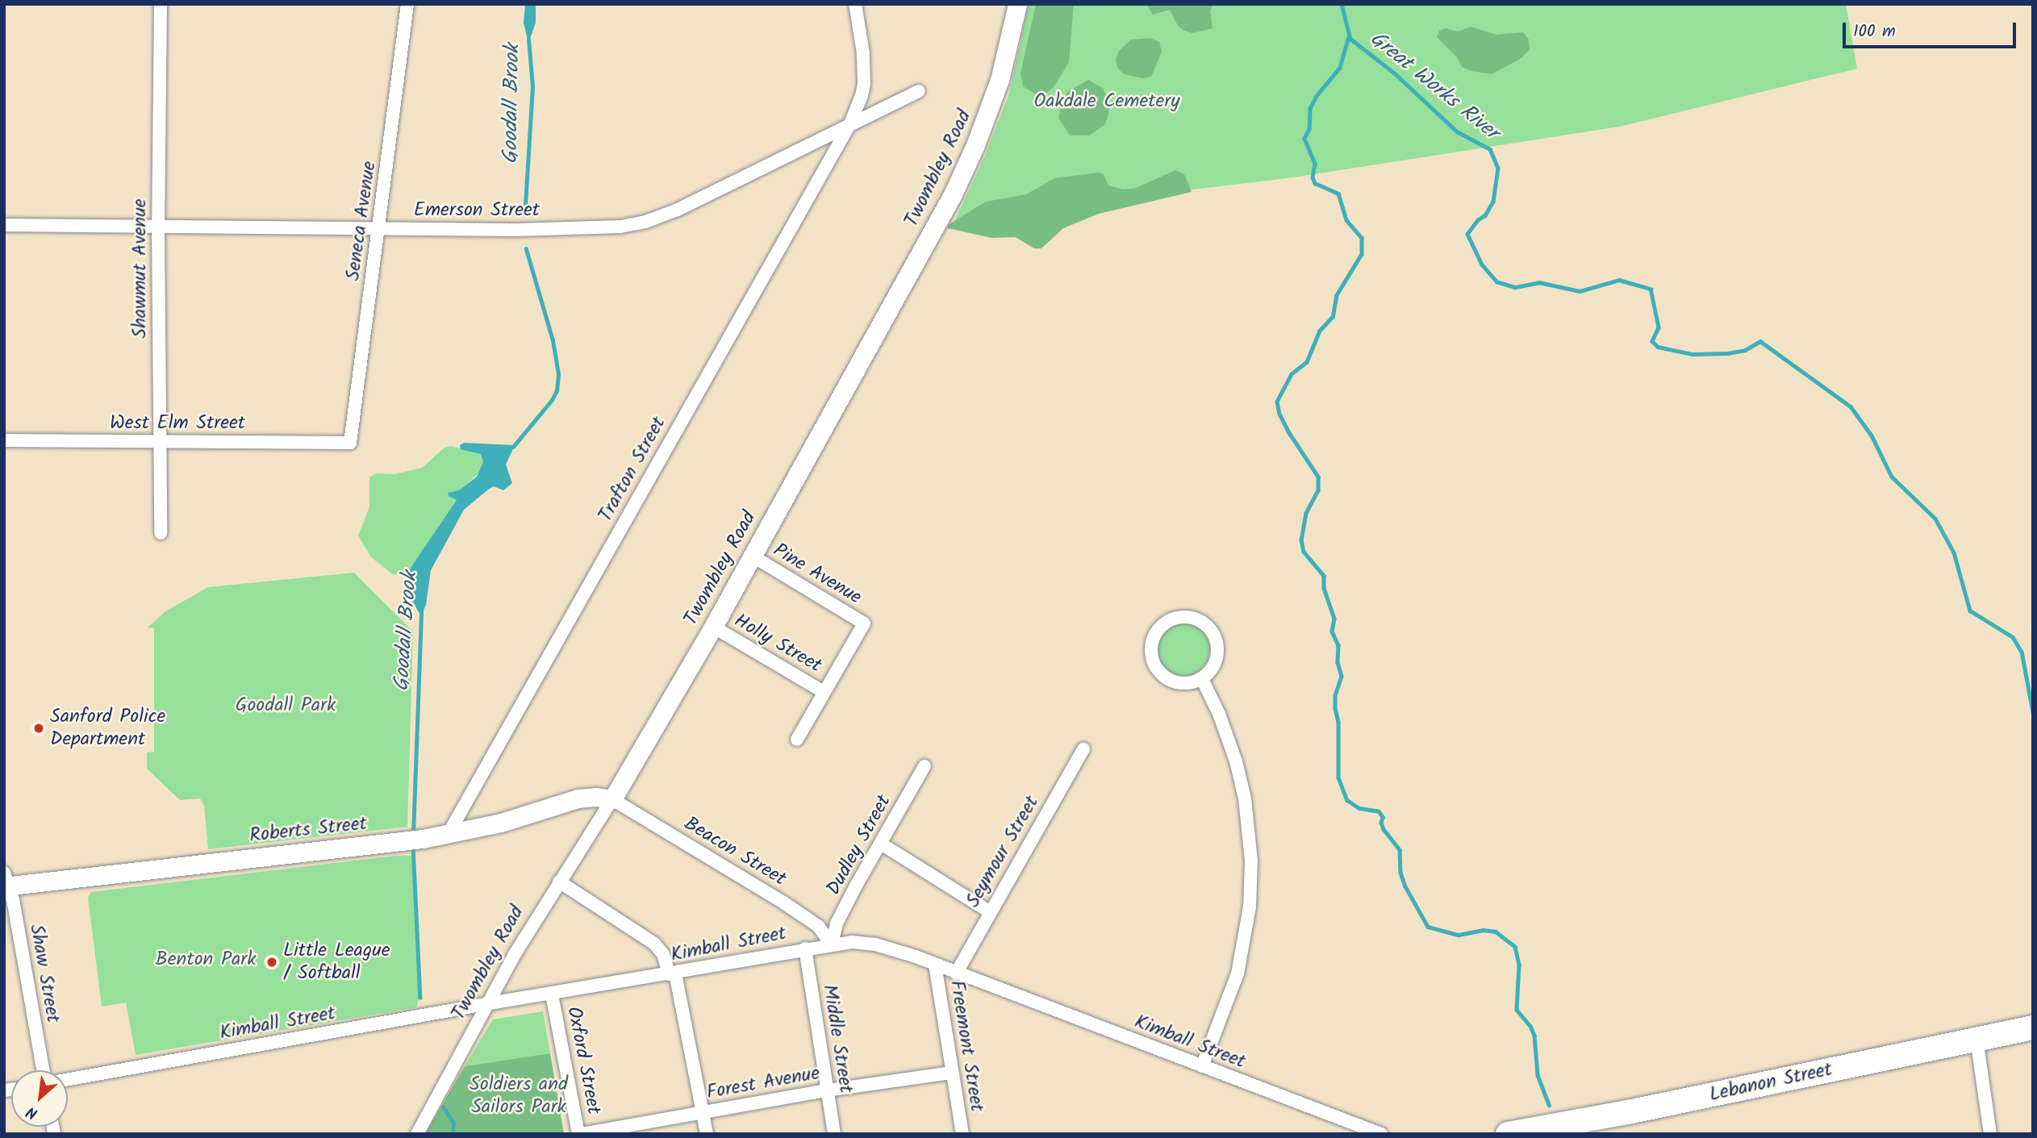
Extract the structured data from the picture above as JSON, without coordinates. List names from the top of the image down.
{
  "streets": {
    "highway": ["Lebanon Street"],
    "street": [
      "Twombley Road",
      "Emerson Street",
      "Seneca Avenue",
      "Shawmut Avenue",
      "West Elm Street",
      "Trafton Street",
      "Pine Avenue",
      "Holly Street",
      "Roberts Street",
      "Dudley Street",
      "Beacon Street",
      "Seymour Street",
      "Kimball Street",
      "Shaw Street",
      "Middle Street",
      "Freemont Street",
      "Oxford Street",
      "Forest Avenue"
    ]
  },
  "crossings": [
    ["Twombley Road", "Pine Avenue"],
    ["Twombley Road", "Holly Street"],
    ["Twombley Road", "Roberts Street"],
    ["Twombley Road", "Beacon Street"],
    ["Twombley Road", "Kimball Street"],
    ["Emerson Street", "Seneca Avenue"],
    ["Emerson Street", "Shawmut Avenue"],
    ["Emerson Street", "Trafton Street"],
    ["Seneca Avenue", "West Elm Street"],
    ["Shawmut Avenue", "West Elm Street"],
    ["Trafton Street", "Roberts Street"],
    ["Pine Avenue", "Holly Street"],
    ["Roberts Street", "Beacon Street"],
    ["Roberts Street", "Shaw Street"],
    ["Dudley Street", "Beacon Street"],
    ["Dudley Street", "Kimball Street"],
    ["Beacon Street", "Kimball Street"],
    ["Seymour Street", "Kimball Street"],
    ["Kimball Street", "Middle Street"],
    ["Kimball Street", "Freemont Street"],
    ["Kimball Street", "Oxford Street"],
    ["Middle Street", "Forest Avenue"],
    ["Freemont Street", "Forest Avenue"],
    ["Oxford Street", "Forest Avenue"]
  ],
  "water": ["Great Works River", "Goodall Brook"],
  "parks": [
    "Oakdale Cemetery",
    "Goodall Park",
    "Benton Park",
    "Soldiers and Sailors Park"
  ],
  "places": ["Sanford Police Department", "Little League / Softball"],
  "scale_bar": "100 m",
  "north": "bottom left"
}
